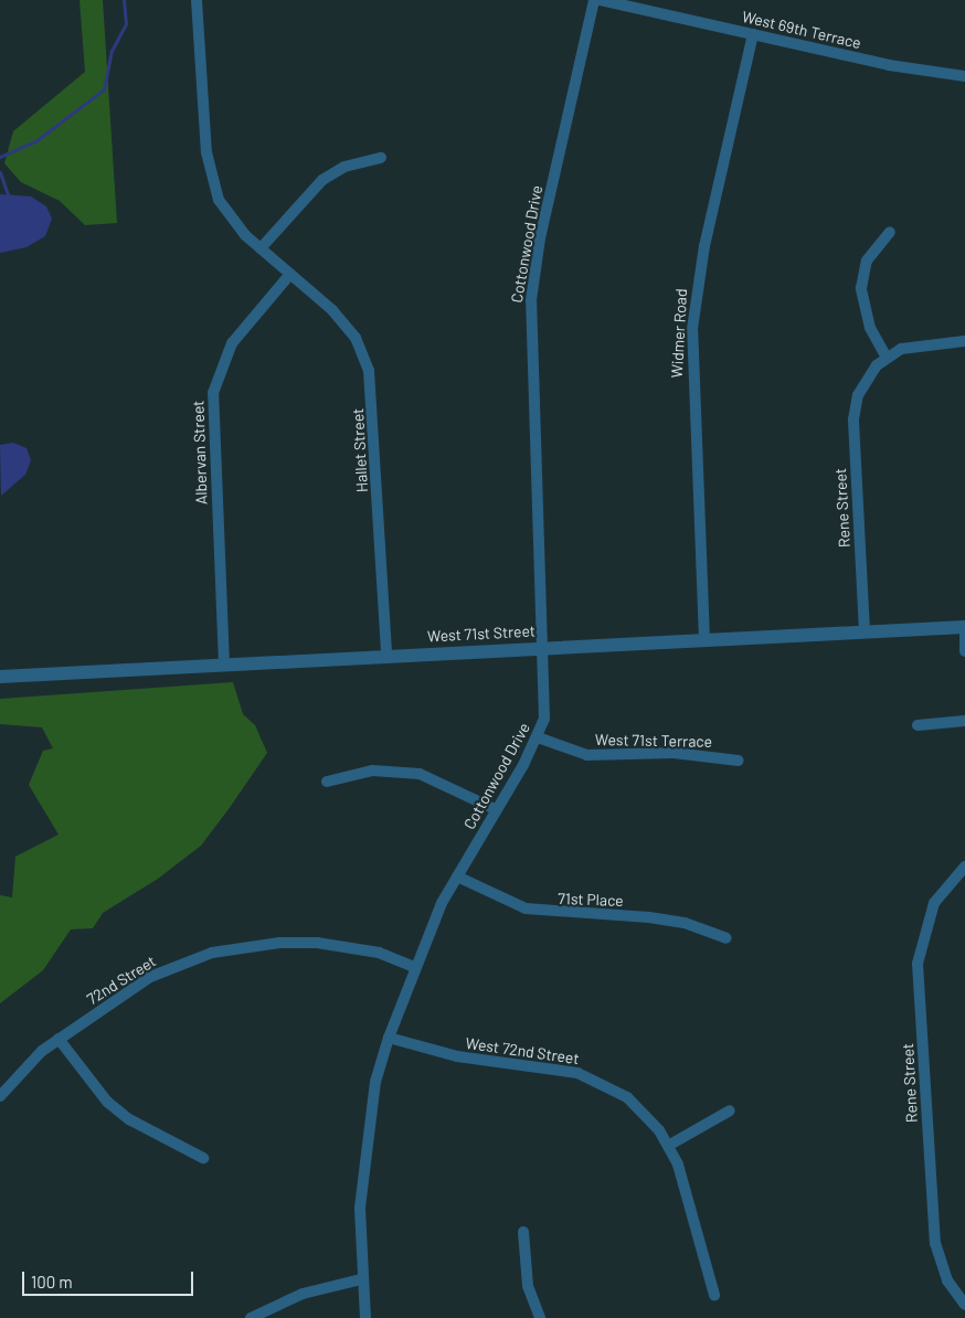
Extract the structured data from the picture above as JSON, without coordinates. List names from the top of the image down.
{
  "streets": {
    "street": [
      "West 69th Terrace",
      "Cottonwood Drive",
      "Widmer Road",
      "Hallet Street",
      "Albervan Street",
      "Rene Street",
      "West 71st Street",
      "West 71st Terrace",
      "71st Place",
      "72nd Street",
      "West 72nd Street"
    ]
  },
  "crossings": [
    ["West 69th Terrace", "Widmer Road"],
    ["Cottonwood Drive", "West 71st Street"],
    ["Cottonwood Drive", "West 71st Terrace"],
    ["Cottonwood Drive", "71st Place"],
    ["Cottonwood Drive", "72nd Street"],
    ["Cottonwood Drive", "West 72nd Street"],
    ["Widmer Road", "West 71st Street"],
    ["Hallet Street", "Albervan Street"],
    ["Hallet Street", "West 71st Street"],
    ["Albervan Street", "West 71st Street"],
    ["Rene Street", "West 71st Street"]
  ],
  "scale_bar": "100 m"
}
